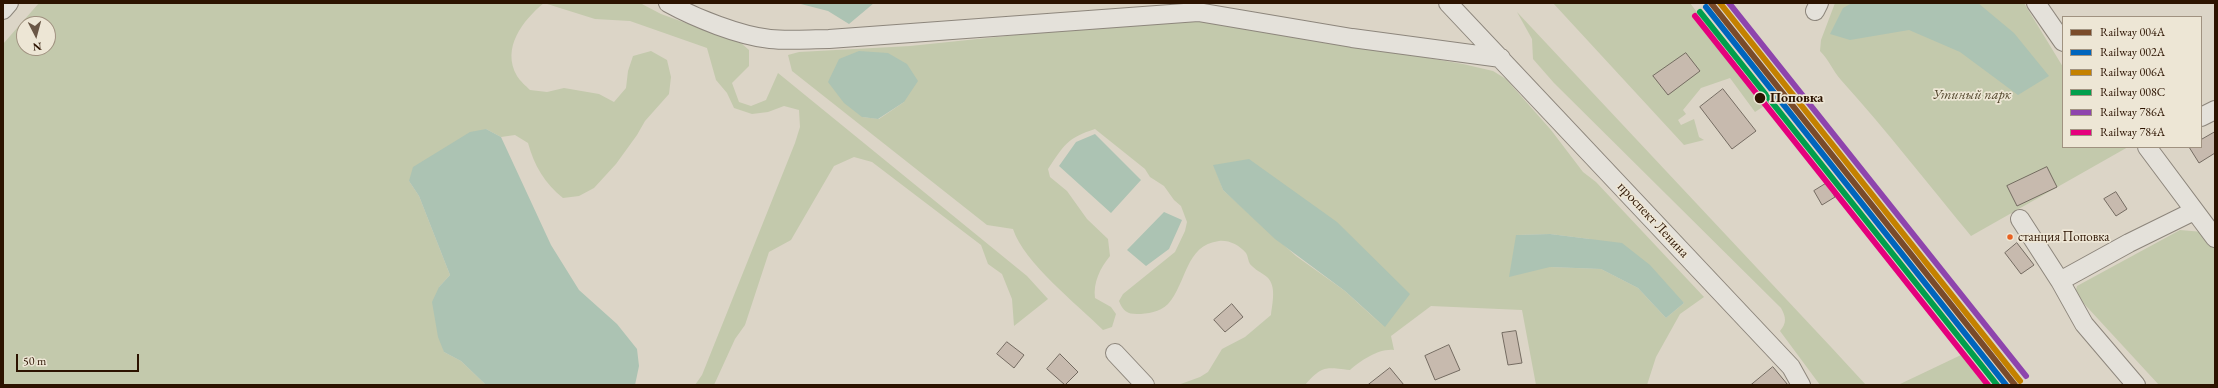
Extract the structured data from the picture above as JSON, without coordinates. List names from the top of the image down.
{
  "streets": {
    "street": ["проспект Ленина"]
  },
  "parks": ["Утиный парк"],
  "places": ["Поповка", "станция Поповка"],
  "lines": [
    "rail line 004А",
    "rail line 006А",
    "rail line 786А",
    "rail line 002А",
    "rail line 008С",
    "rail line 784А"
  ],
  "legend": [
    "Railway 004А",
    "Railway 002А",
    "Railway 006А",
    "Railway 008С",
    "Railway 786А",
    "Railway 784А"
  ],
  "scale_bar": "50 m",
  "north": "bottom"
}
